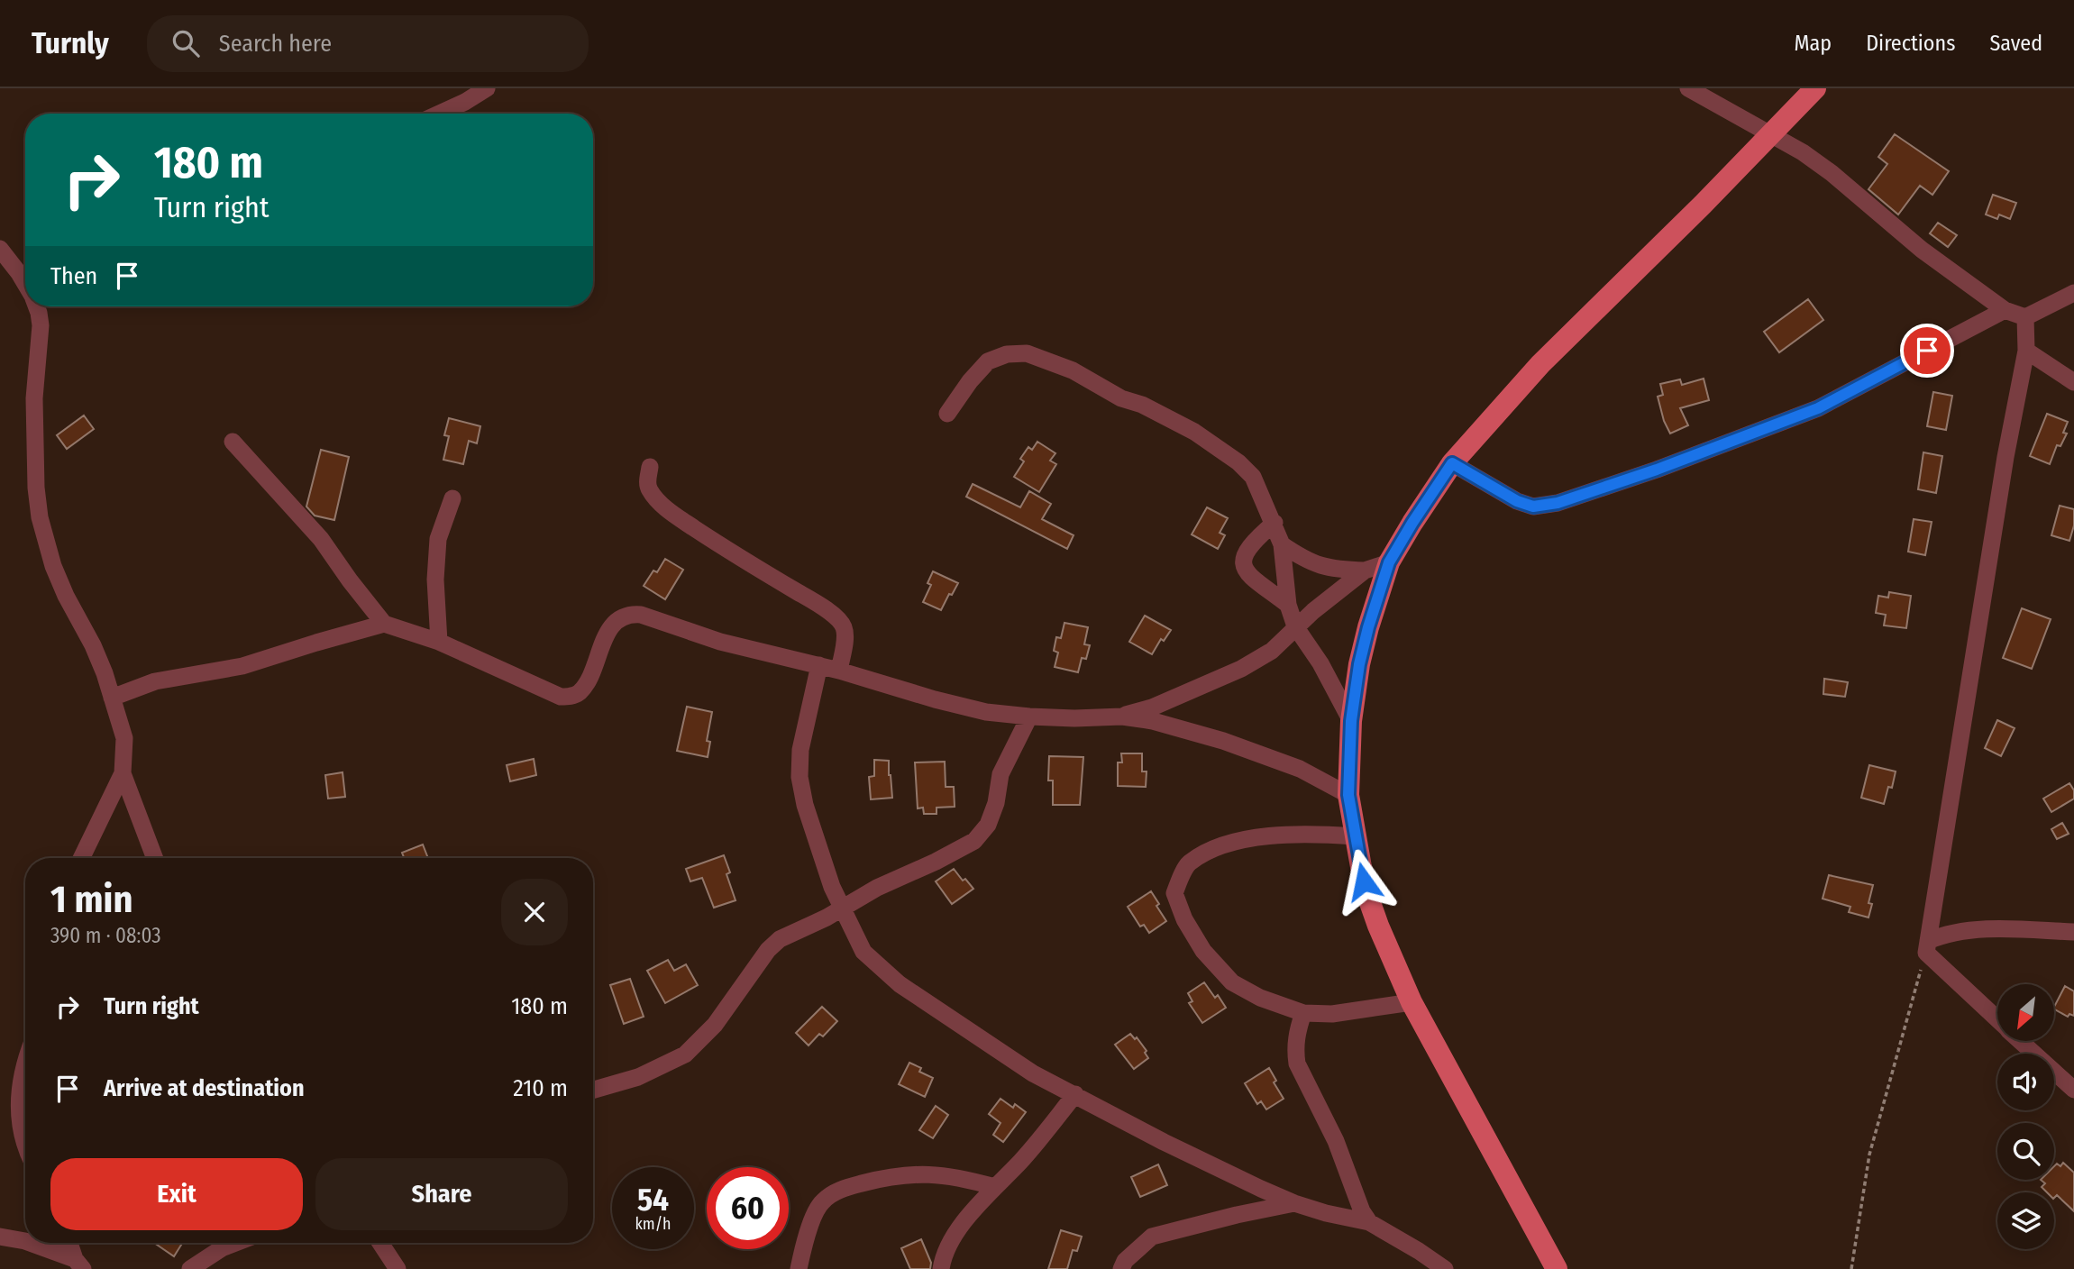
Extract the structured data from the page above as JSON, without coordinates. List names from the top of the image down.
{
  "north": "bottom left",
  "page": {
    "header": "Turnly",
    "search": "Search here",
    "nav": ["Map", "Directions", "Saved"],
    "turn": ["180 m", "Turn right"],
    "then": "Then",
    "heading": ["1 min", "390 m · 08:03"],
    "list": [
      {
        "name": "Turn right",
        "value": "180 m"
      },
      {
        "name": "Arrive at destination",
        "value": "210 m"
      }
    ],
    "buttons": ["Exit", "Share"],
    "speed": "54 km/h",
    "limit": "60"
  }
}
